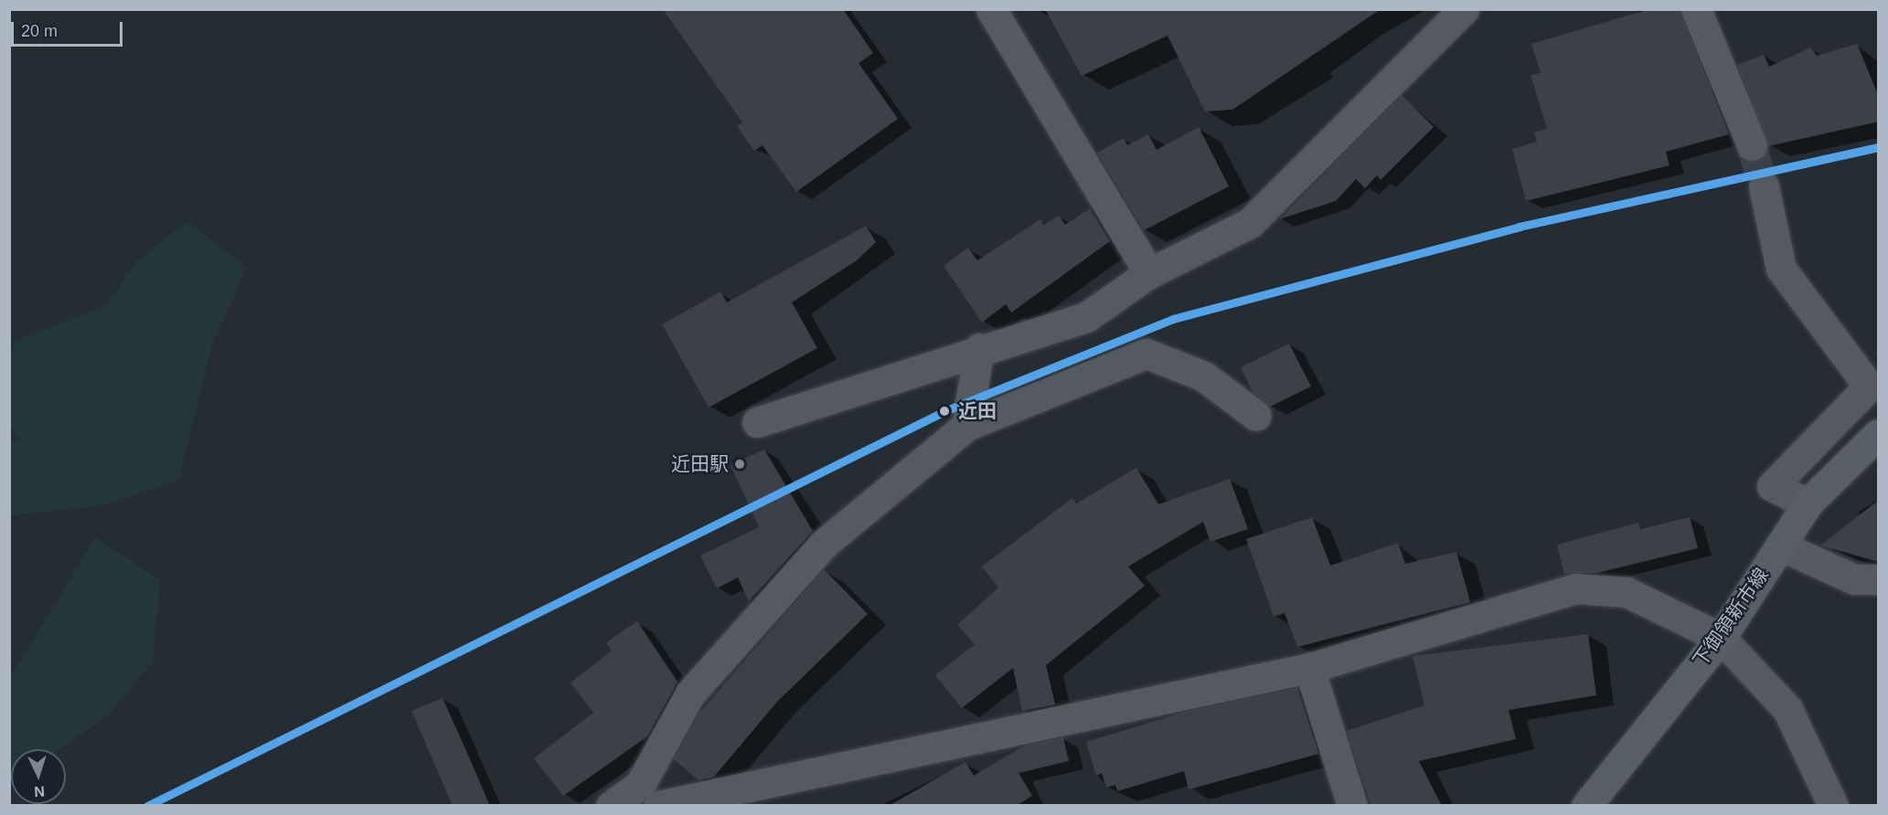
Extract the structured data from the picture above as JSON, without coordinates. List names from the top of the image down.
{
  "streets": {
    "main road": ["下御領新市線"]
  },
  "places": ["近田", "近田駅"],
  "scale_bar": "20 m",
  "north": "bottom"
}
